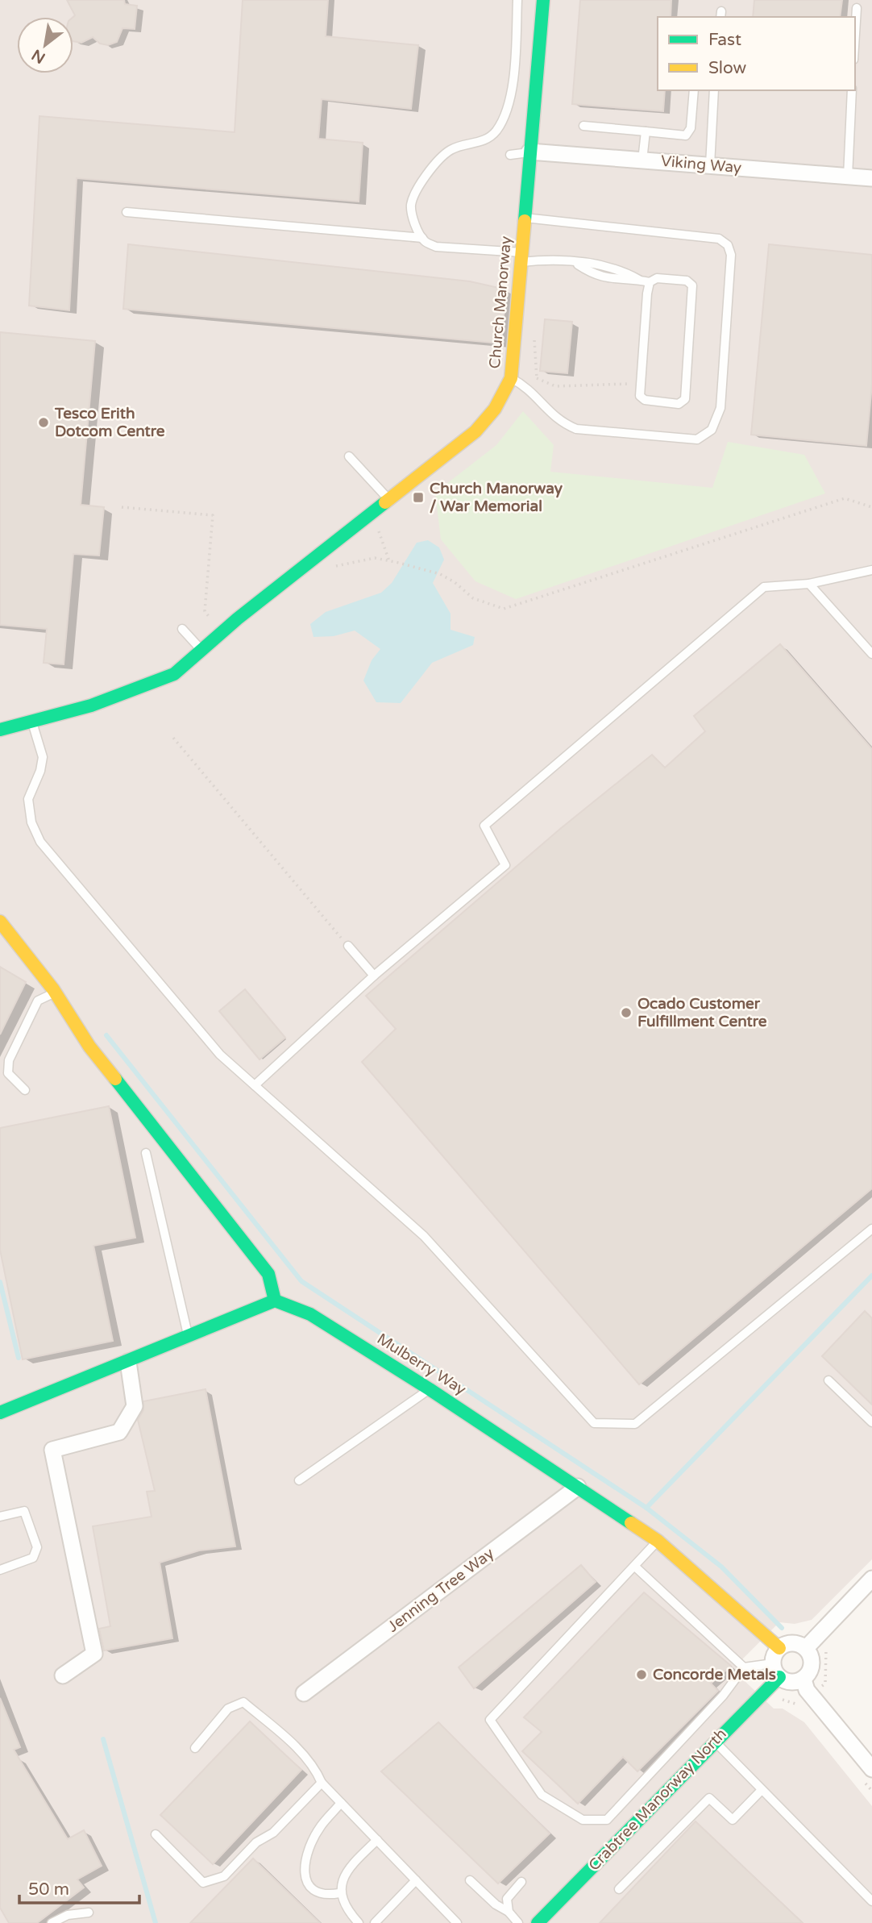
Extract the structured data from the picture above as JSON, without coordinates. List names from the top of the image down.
{
  "streets": {
    "street": [
      "Viking Way",
      "Church Manorway",
      "Mulberry Way",
      "Jenning Tree Way",
      "Crabtree Manorway North"
    ]
  },
  "crossings": [
    ["Viking Way", "Church Manorway"],
    ["Mulberry Way", "Jenning Tree Way"],
    ["Mulberry Way", "Crabtree Manorway North"]
  ],
  "places": {
    "other": ["Tesco Erith Dotcom Centre", "Ocado Customer Fulfillment Centre", "Concorde Metals"],
    "transit": ["Church Manorway / War Memorial"]
  },
  "legend": ["Fast", "Slow"],
  "scale_bar": "50 m",
  "north": "bottom left"
}
